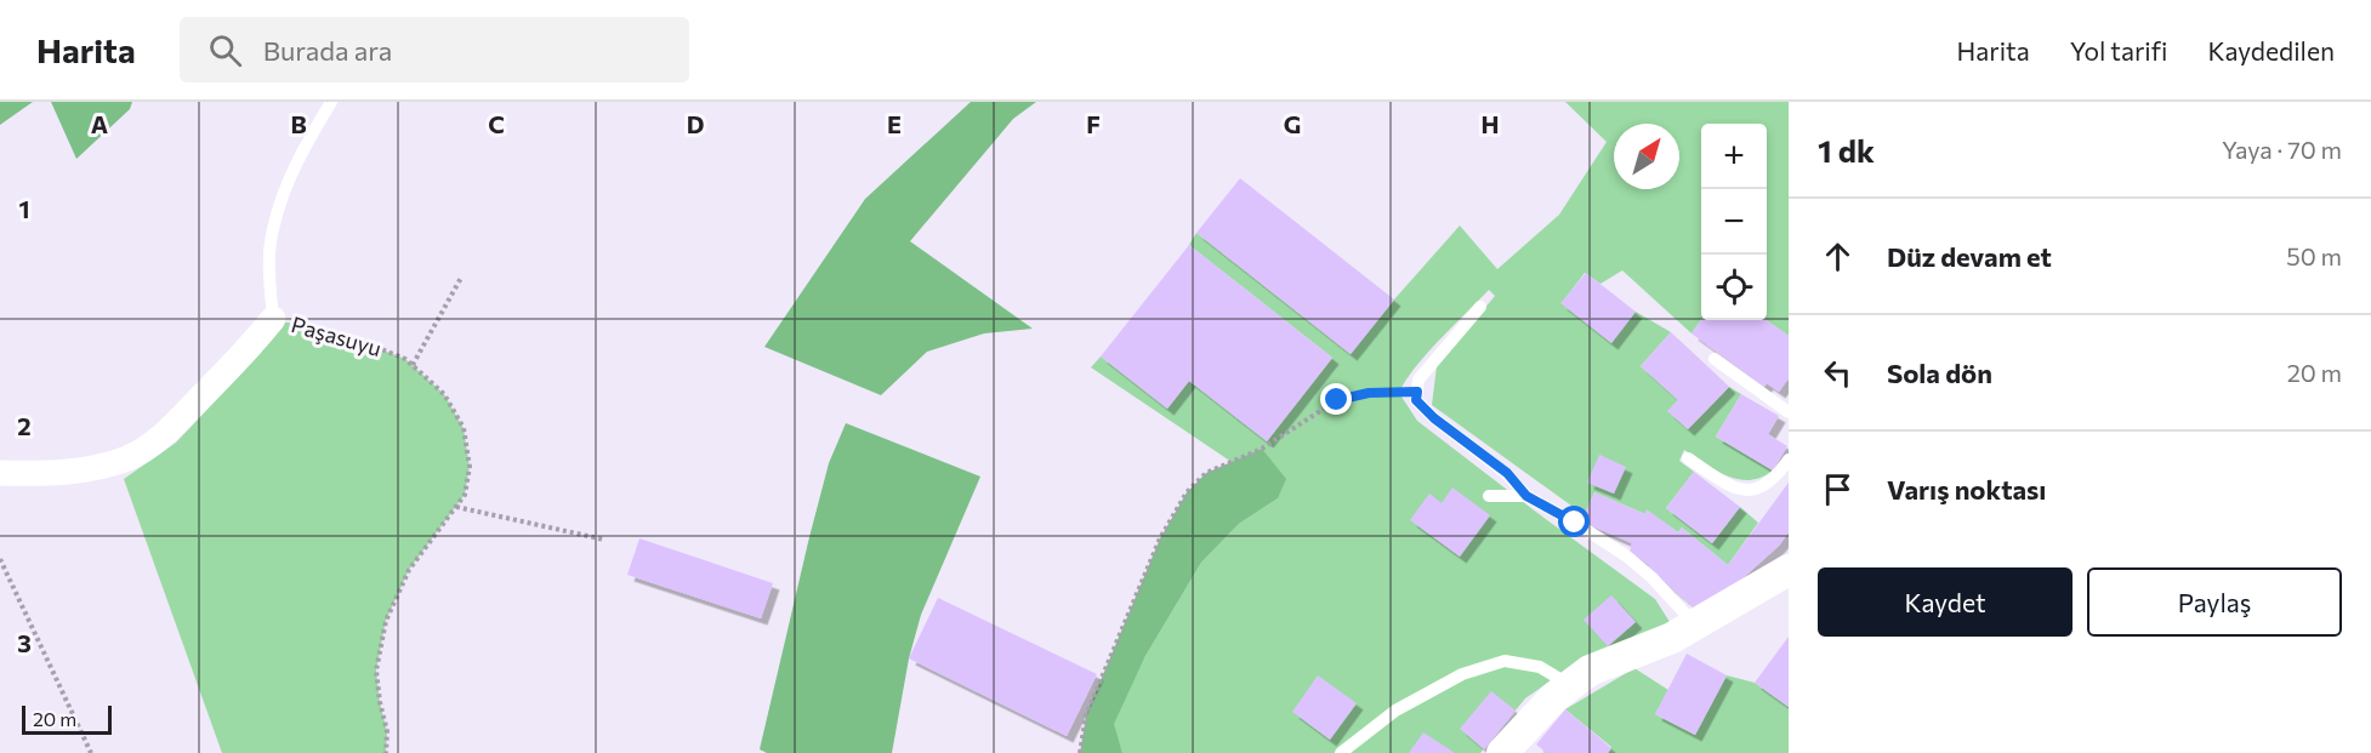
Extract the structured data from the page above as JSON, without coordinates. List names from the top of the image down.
{
  "streets": {
    "lane": ["Paşasuyu"]
  },
  "scale_bar": "20 m",
  "north": "top right",
  "page": {
    "header": "Harita",
    "search": "Burada ara",
    "nav": ["Harita", "Yol tarifi", "Kaydedilen"],
    "heading": ["1 dk", "Yaya · 70 m"],
    "map_buttons": ["+", "−"],
    "list": [
      ["Düz devam et", "50 m"],
      ["Sola dön", "20 m"],
      "Varış noktası"
    ],
    "buttons": ["Kaydet", "Paylaş"],
    "scale": "20 m"
  },
  "grid": {
    "columns": [
      "A",
      "B",
      "C",
      "D",
      "E",
      "F",
      "G",
      "H"
    ],
    "rows": ["1", "2", "3"]
  }
}
